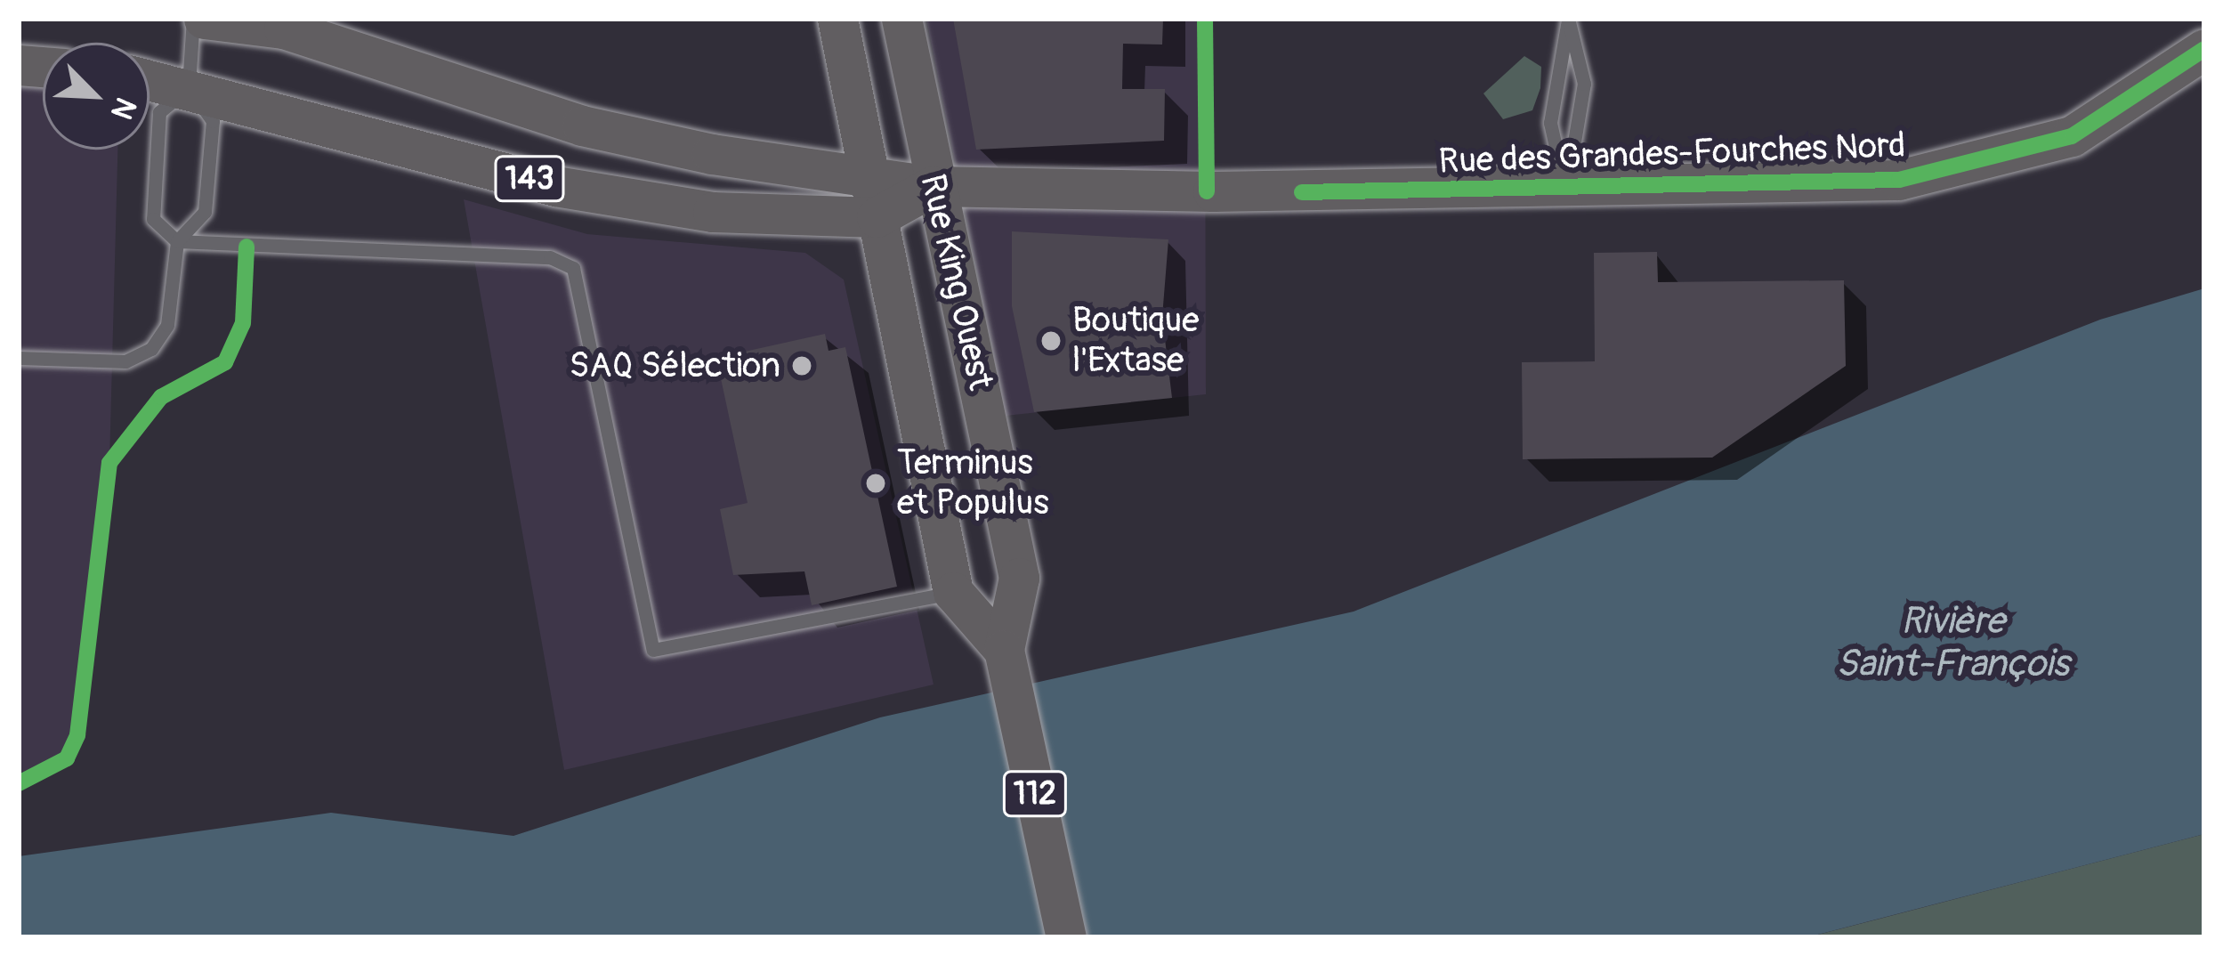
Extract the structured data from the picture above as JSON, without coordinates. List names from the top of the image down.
{
  "streets": {
    "main road": [
      "Rue des Grandes-Fourches Nord",
      "143",
      "Rue King Ouest",
      "112"
    ]
  },
  "crossings": [
    ["Rue des Grandes-Fourches Nord", "143"],
    ["Rue des Grandes-Fourches Nord", "Rue King Ouest"],
    ["143", "Rue King Ouest"],
    ["Rue King Ouest", "112"]
  ],
  "water": ["Rivière Saint-François"],
  "places": ["Boutique l'Extase", "SAQ Sélection", "Terminus et Populus"],
  "north": "bottom right"
}
